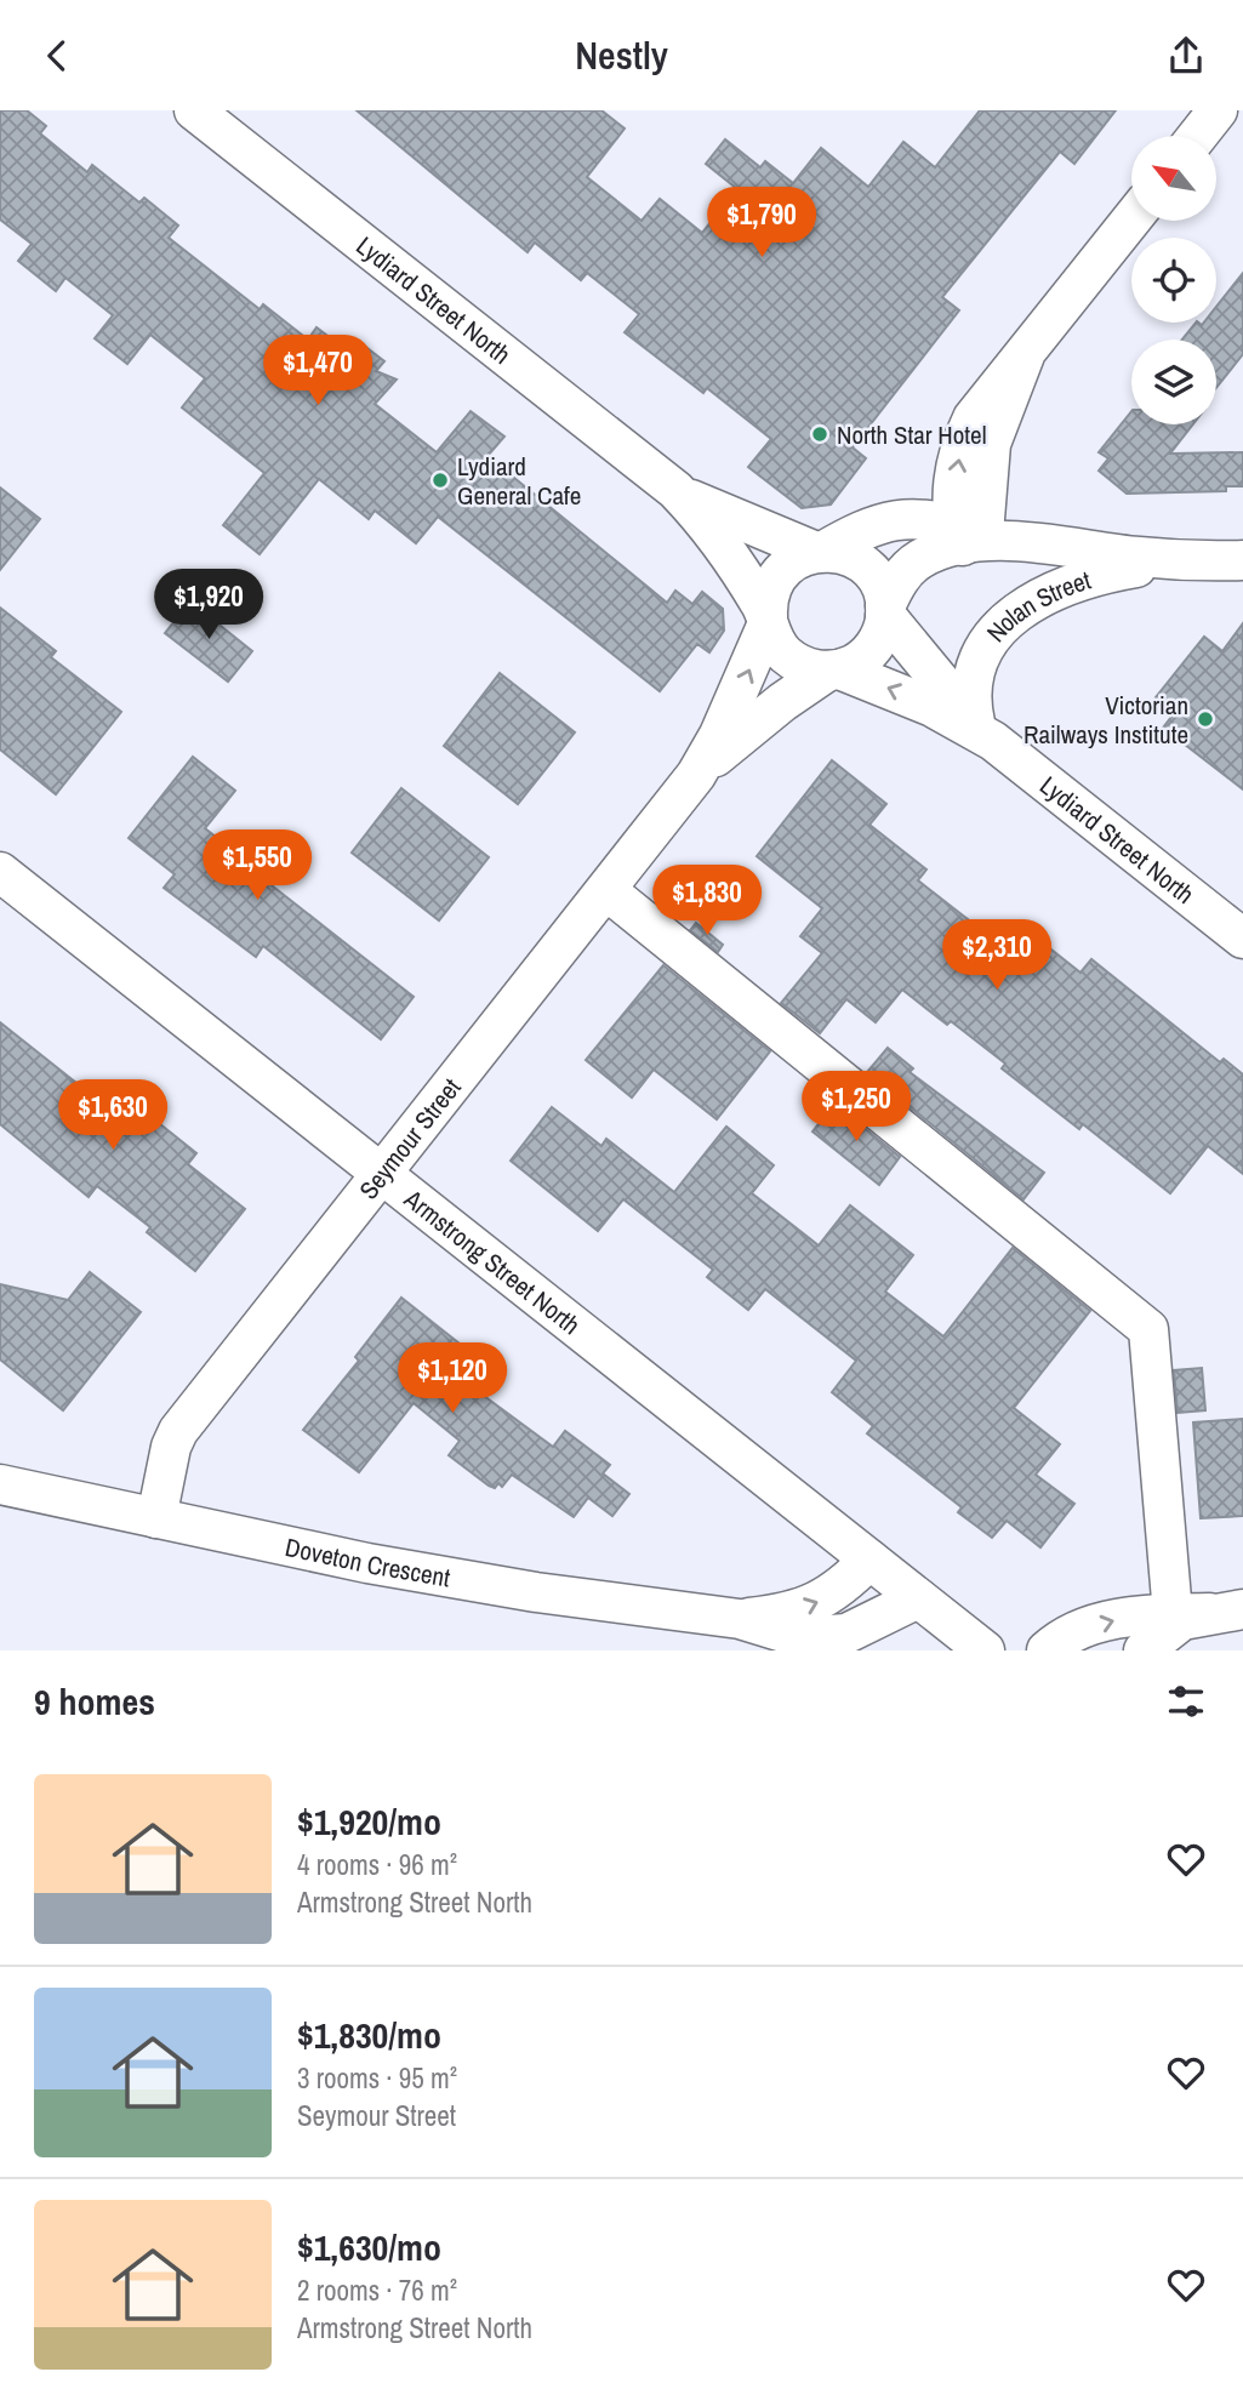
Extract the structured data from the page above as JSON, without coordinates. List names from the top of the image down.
{
  "streets": {
    "street": [
      "Lydiard Street North",
      "Nolan Street",
      "Seymour Street",
      "Armstrong Street North",
      "Doveton Crescent"
    ]
  },
  "crossings": [
    ["Lydiard Street North", "Nolan Street"],
    ["Lydiard Street North", "Seymour Street"],
    ["Nolan Street", "Seymour Street"],
    ["Seymour Street", "Armstrong Street North"],
    ["Seymour Street", "Doveton Crescent"],
    ["Armstrong Street North", "Doveton Crescent"]
  ],
  "places": ["North Star Hotel", "Lydiard General Cafe", "Victorian Railways Institute"],
  "north": "top left",
  "page": {
    "header": "Nestly",
    "price": [
      "$1,790",
      "$1,470",
      "$1,920",
      "$1,550",
      "$1,830",
      "$2,310",
      "$1,250",
      "$1,630",
      "$1,120"
    ],
    "heading": "9 homes",
    "list": [
      {
        "name": "$1,920/mo",
        "note": "4 rooms · 96 m² · Armstrong Street North"
      },
      {
        "name": "$1,830/mo",
        "note": "3 rooms · 95 m² · Seymour Street"
      },
      {
        "name": "$1,630/mo",
        "note": "2 rooms · 76 m² · Armstrong Street North"
      }
    ]
  }
}
